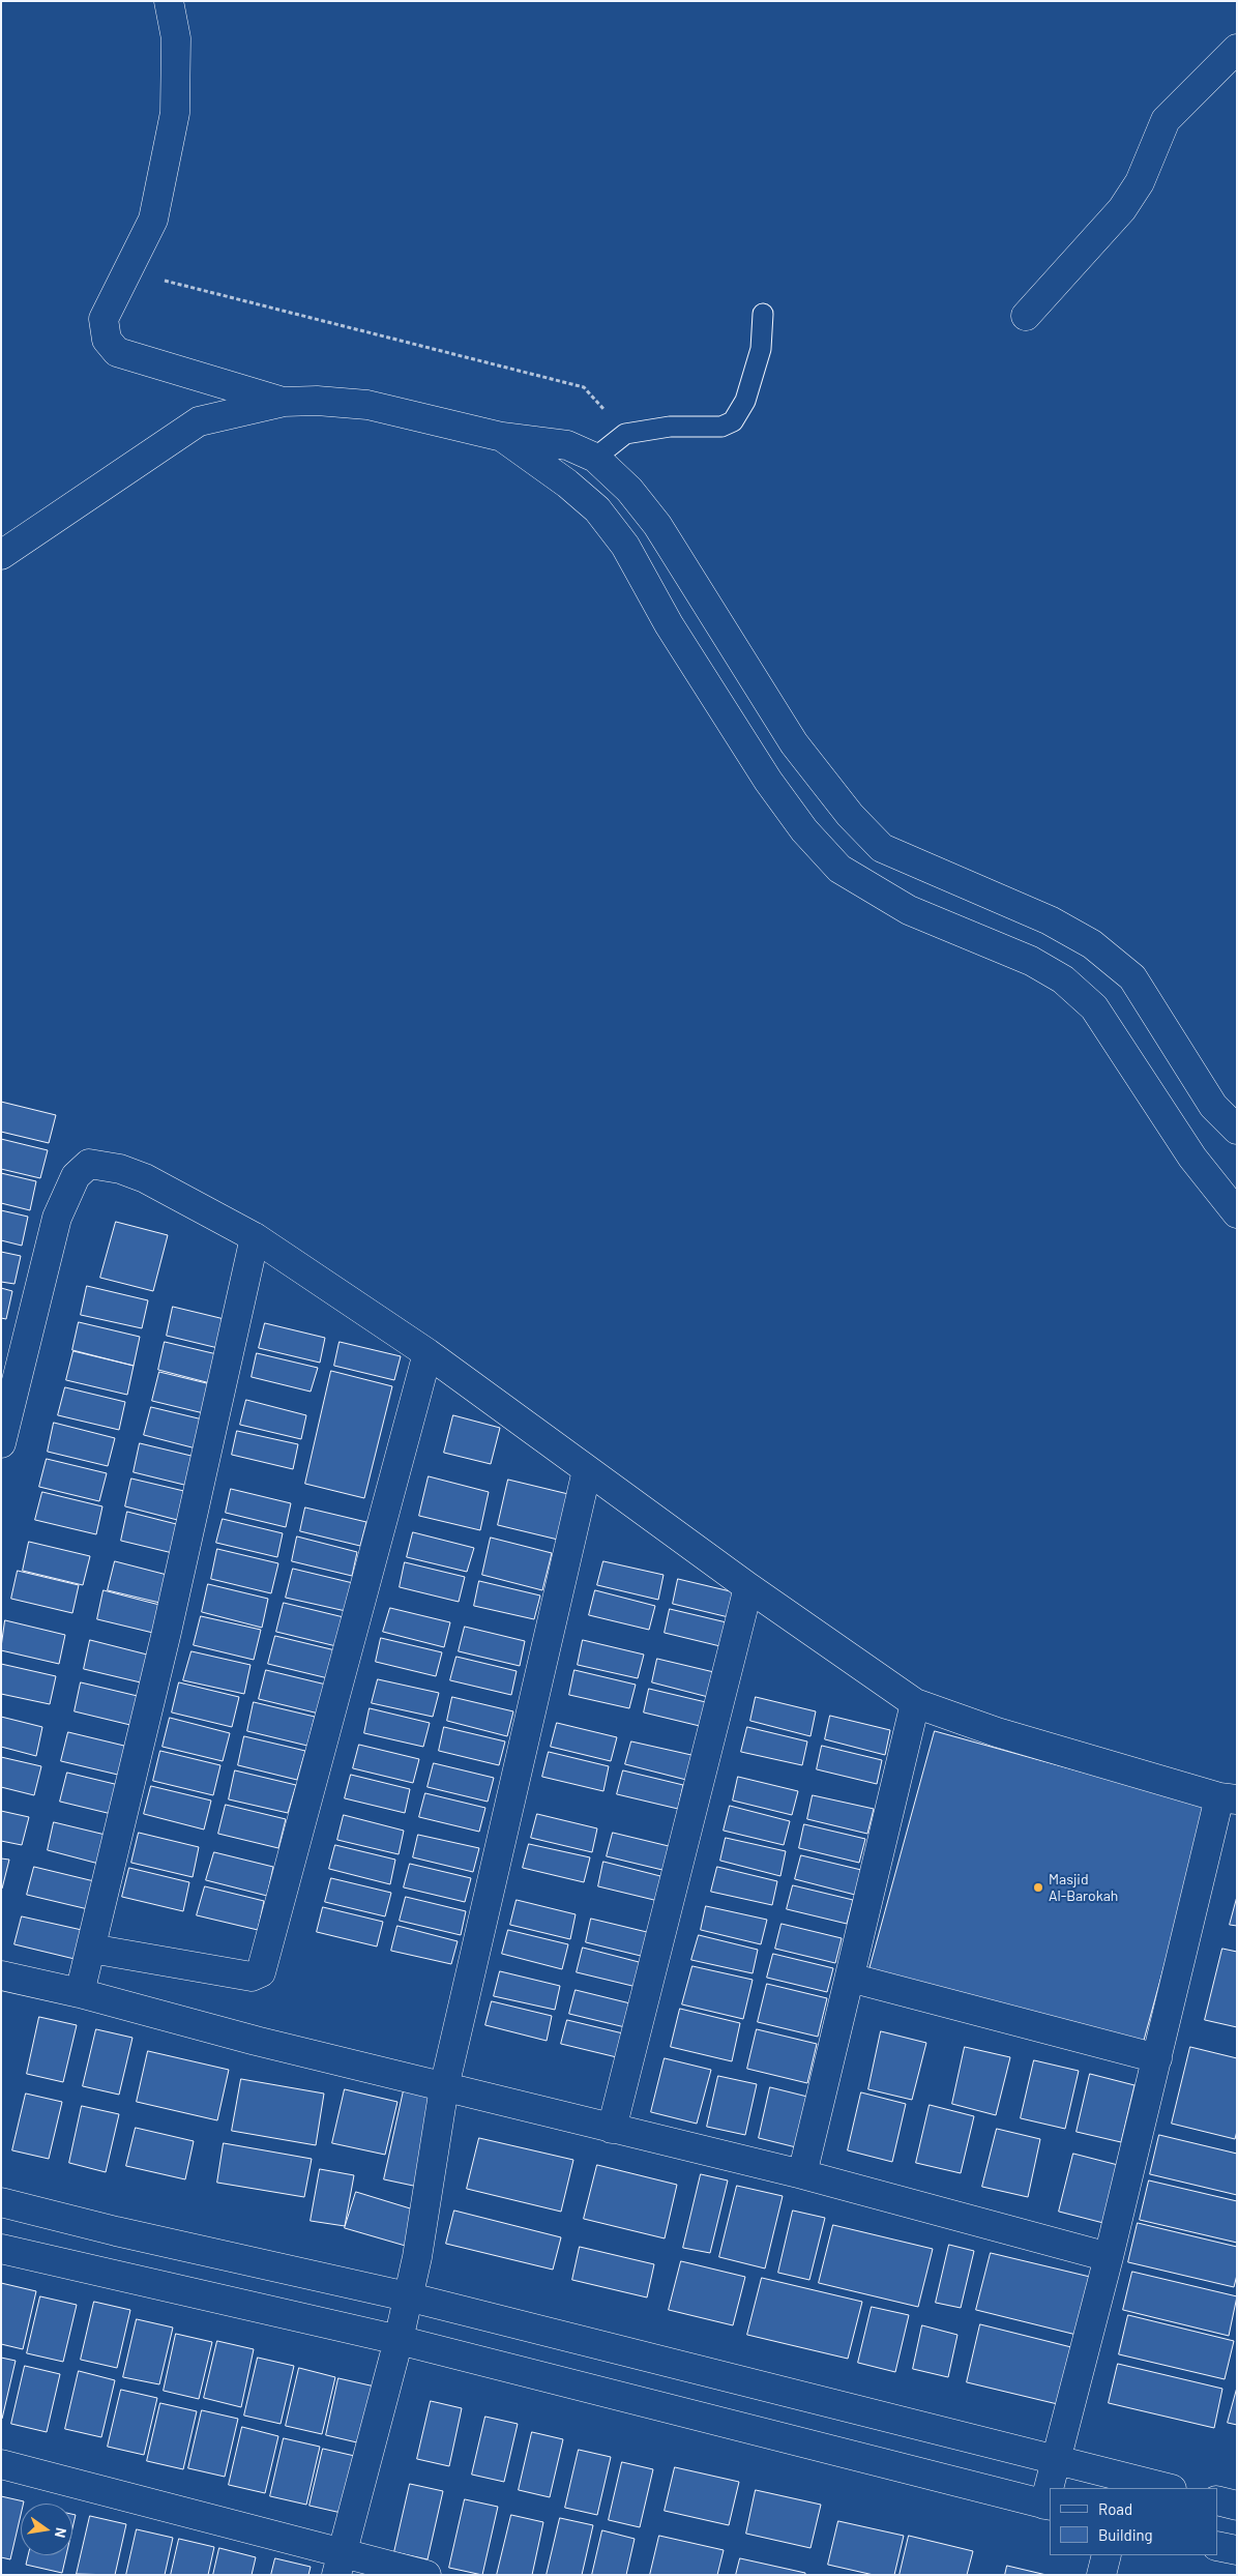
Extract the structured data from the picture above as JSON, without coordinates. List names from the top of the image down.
{
  "places": ["Masjid Al-Barokah"],
  "legend": ["Road", "Building"],
  "north": "right"
}
